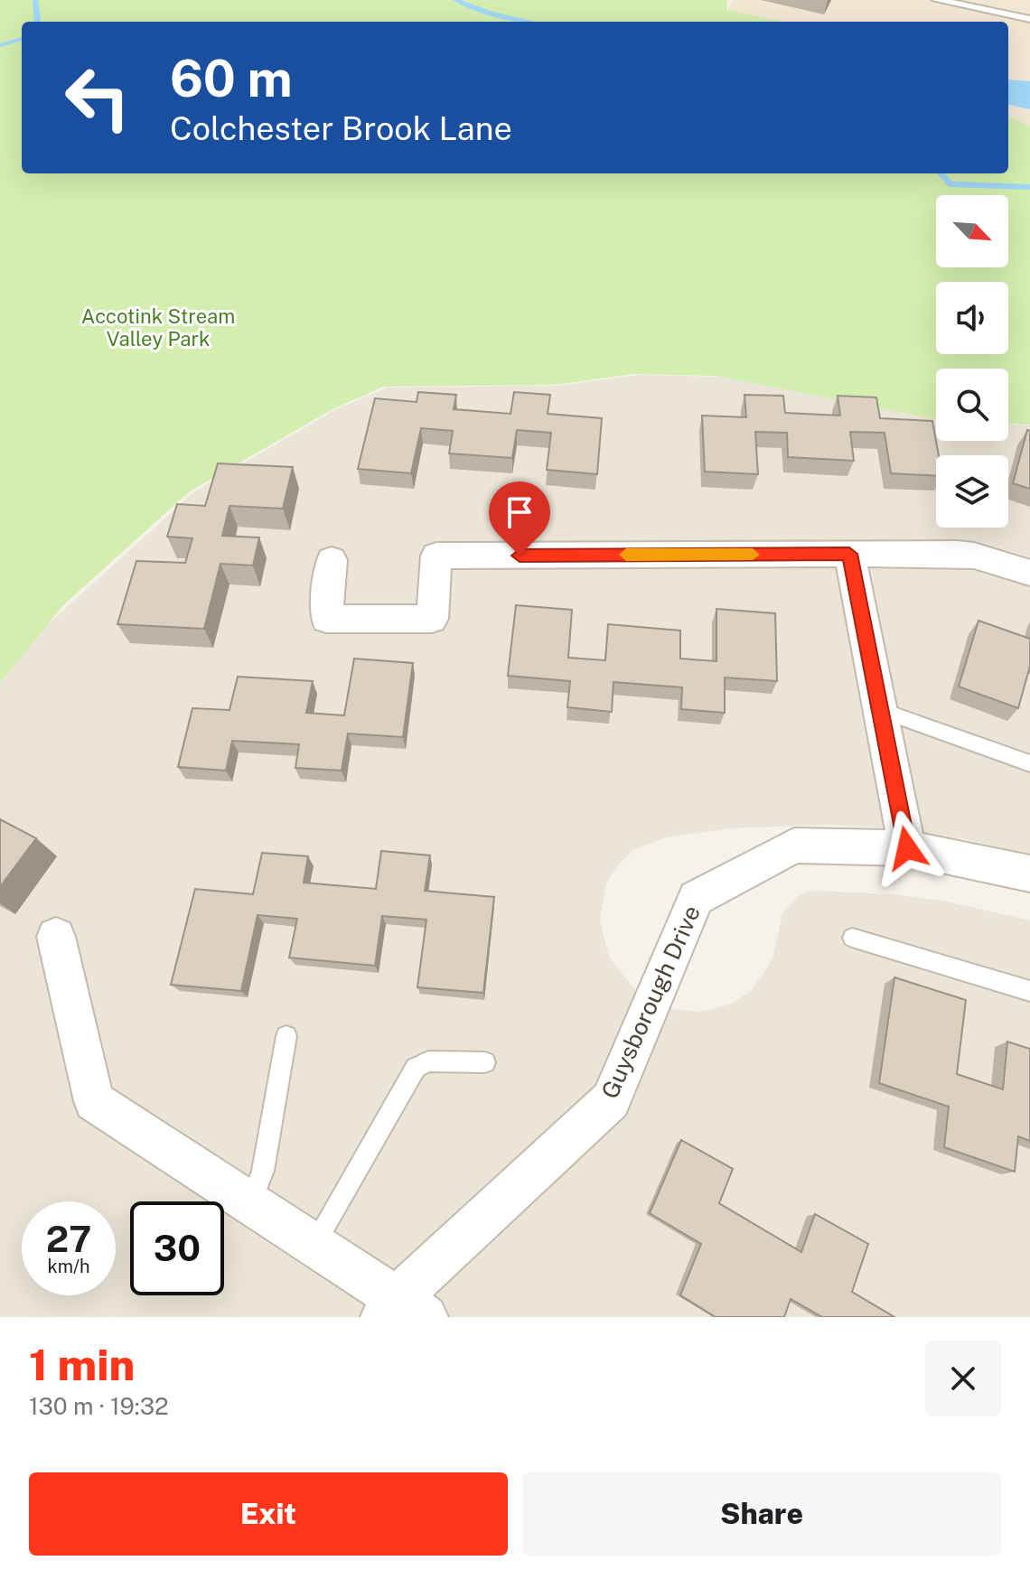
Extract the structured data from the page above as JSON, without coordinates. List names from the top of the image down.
{
  "streets": {
    "street": ["Guysborough Drive"]
  },
  "parks": ["Accotink Stream Valley Park"],
  "north": "bottom right",
  "page": {
    "turn": ["60 m", "Colchester Brook Lane"],
    "speed": "27 km/h",
    "limit": "30",
    "heading": ["1 min", "130 m · 19:32"],
    "buttons": ["Exit", "Share"]
  }
}
